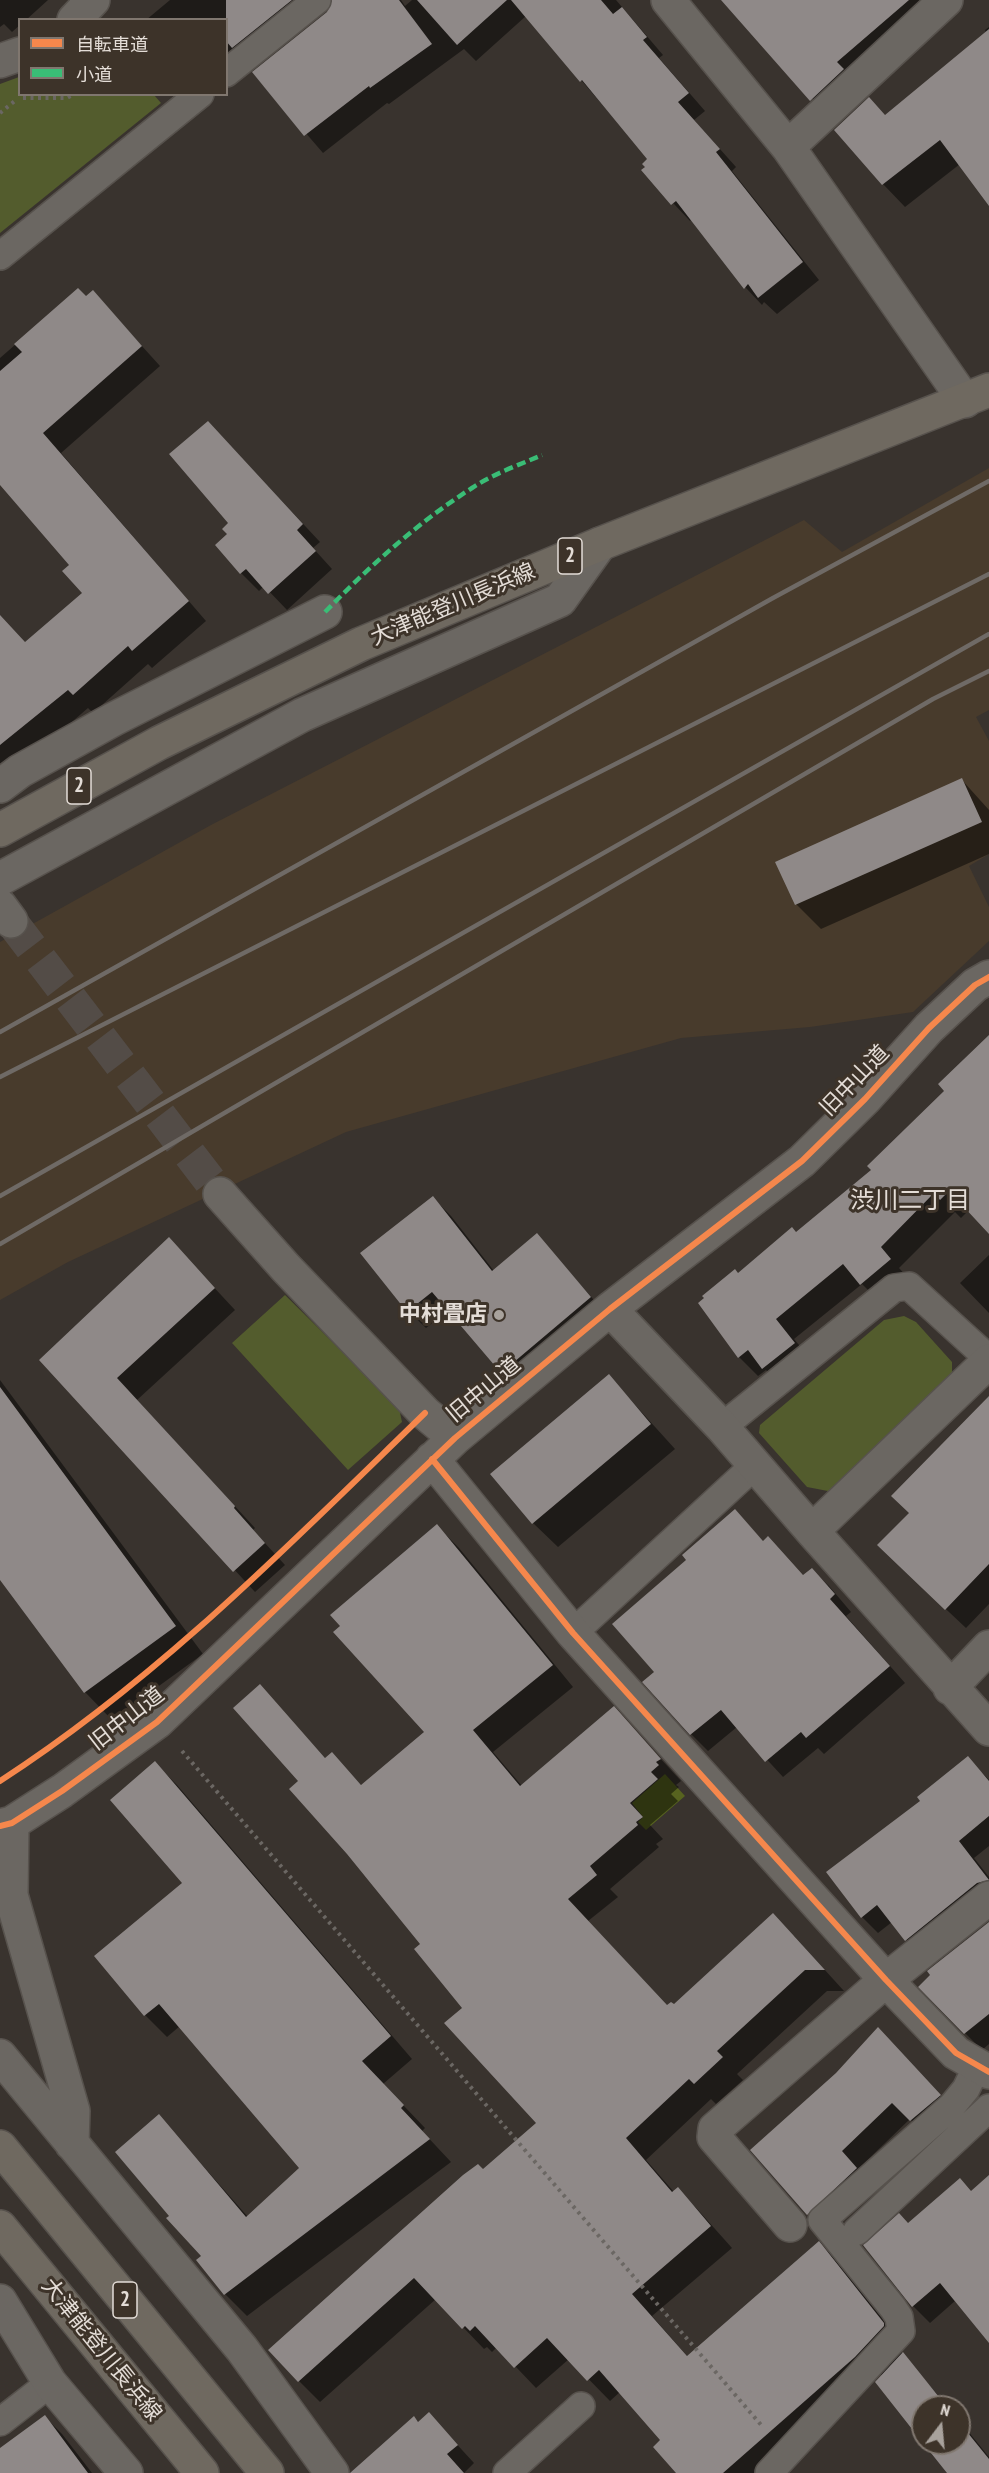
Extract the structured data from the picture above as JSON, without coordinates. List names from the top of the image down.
{
  "streets": {
    "main road": ["2", "大津能登川長浜線"],
    "street": ["旧中山道"]
  },
  "districts": ["渋川二丁目"],
  "places": ["中村畳店"],
  "legend": ["自転車道", "小道"],
  "north": "top"
}
